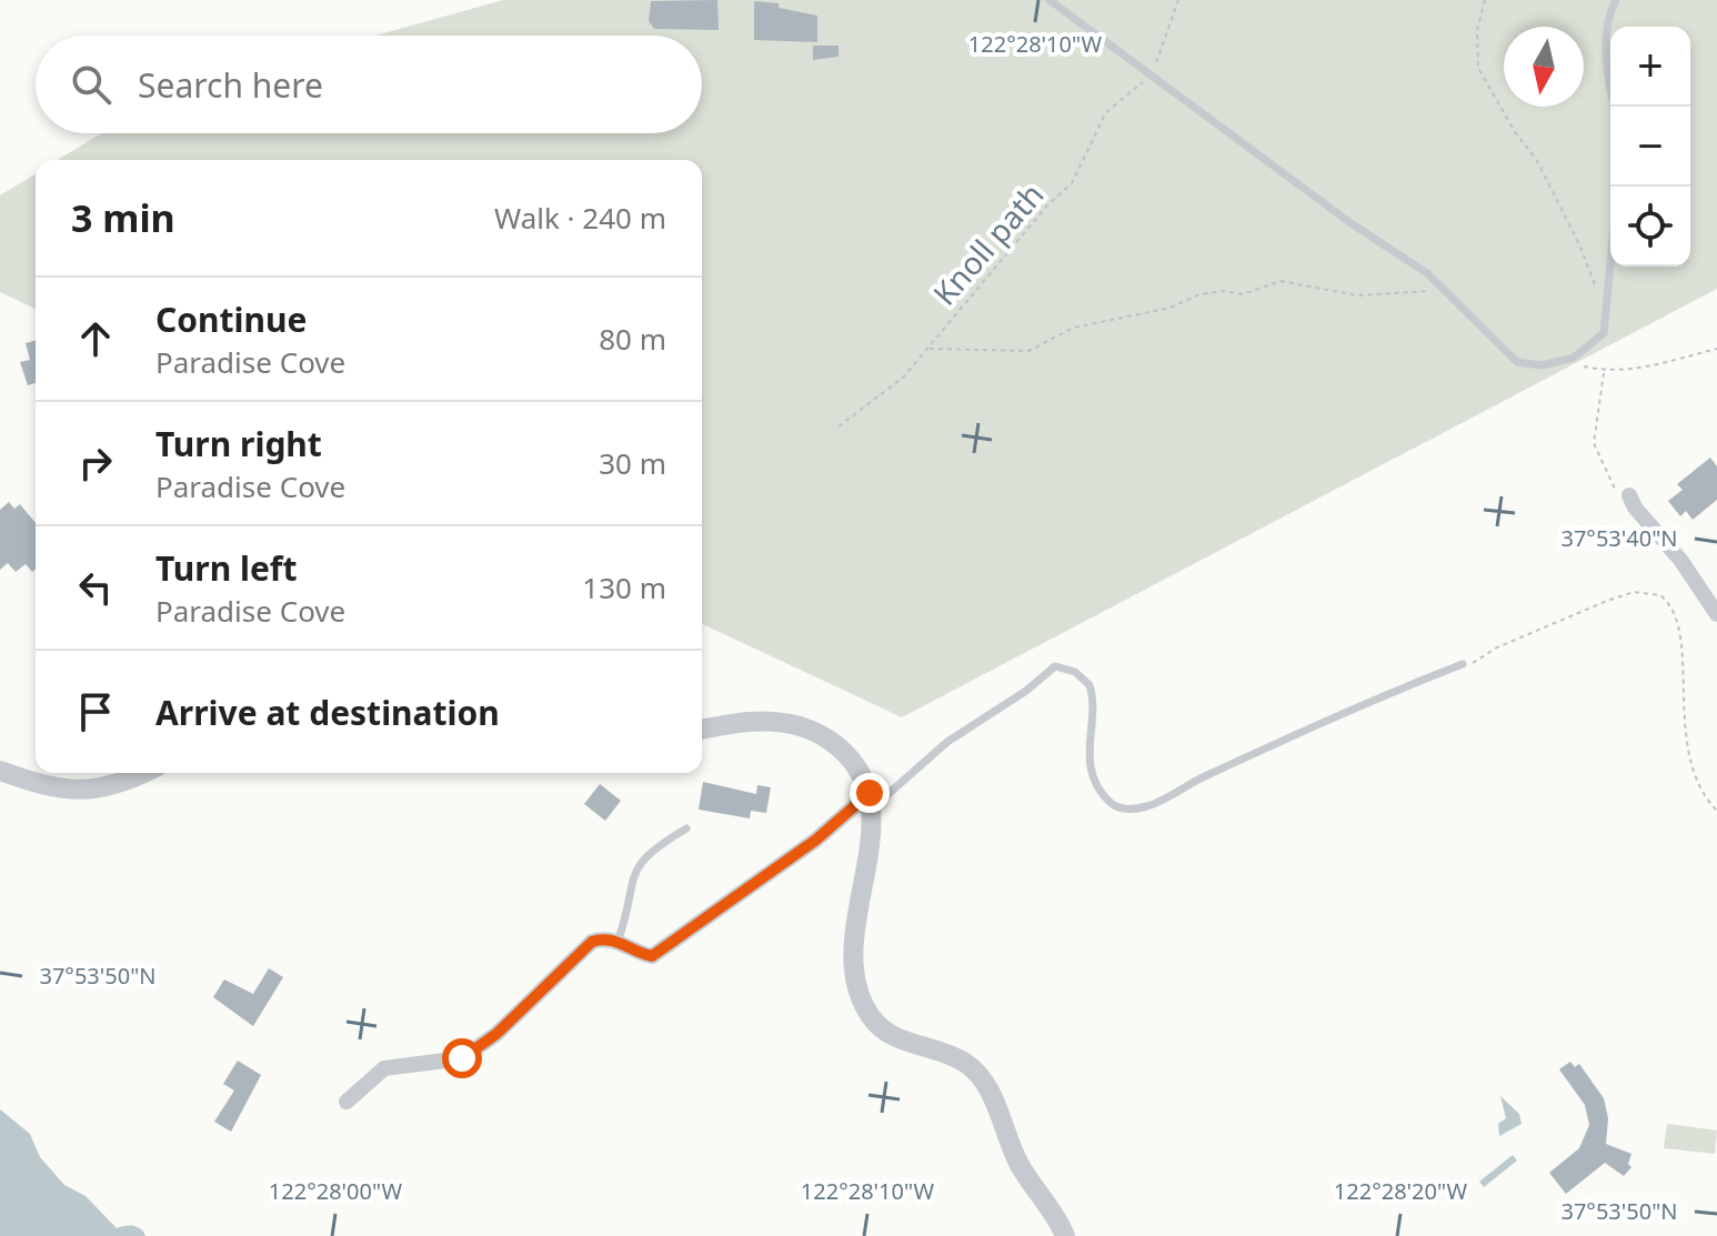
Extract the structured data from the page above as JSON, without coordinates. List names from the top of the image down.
{
  "streets": {
    "path": ["Knoll path"]
  },
  "north": "bottom",
  "page": {
    "map_buttons": ["+", "−"],
    "search": "Search here",
    "heading": ["3 min", "Walk · 240 m"],
    "list": [
      ["Continue", "Paradise Cove", "80 m"],
      ["Turn right", "Paradise Cove", "30 m"],
      ["Turn left", "Paradise Cove", "130 m"],
      "Arrive at destination"
    ]
  },
  "coordinates": [
    "122°28'10\"W",
    "37°53'40\"N",
    "37°53'50\"N",
    "122°28'00\"W",
    "122°28'20\"W"
  ]
}
